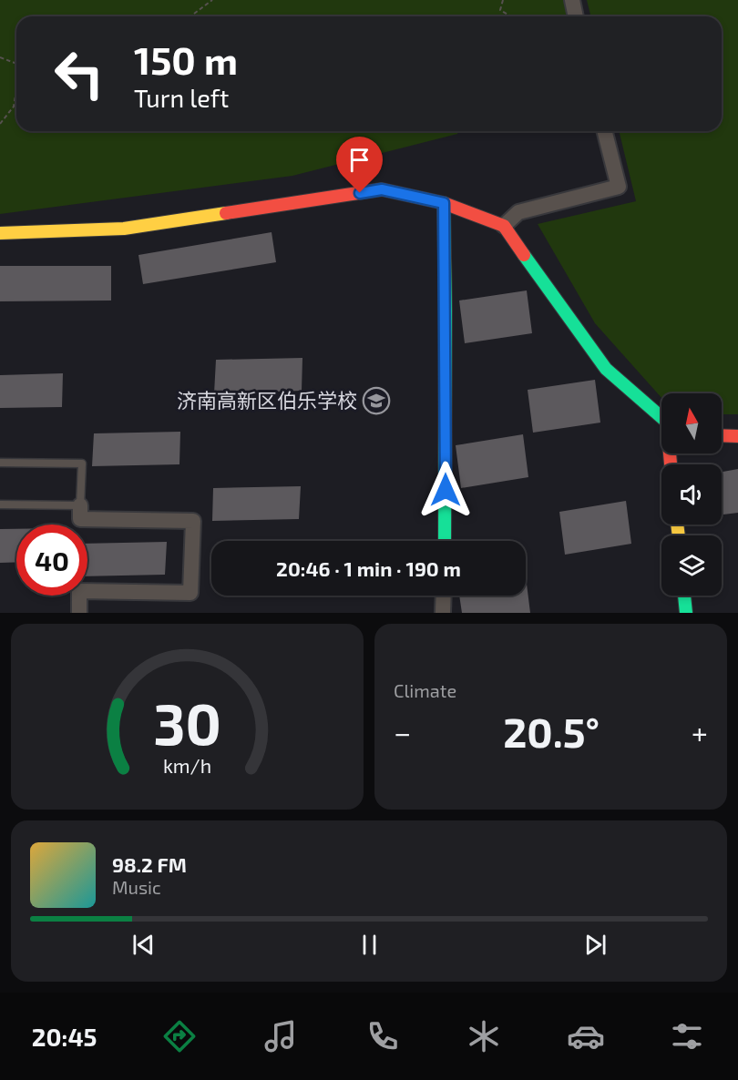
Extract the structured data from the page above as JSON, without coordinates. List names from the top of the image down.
{
  "places": {
    "school or university": ["济南高新区伯乐学校"]
  },
  "north": "top",
  "page": {
    "turn": ["150 m", "Turn left"],
    "limit": "40",
    "trip": "20:46 · 1 min · 190 m",
    "tile": "Climate",
    "heat": ["−", "20.5°", "+"],
    "song": ["98.2 FM", "Music"],
    "tabs": "20:45",
    "gauge": ["30", "km/h"]
  }
}
